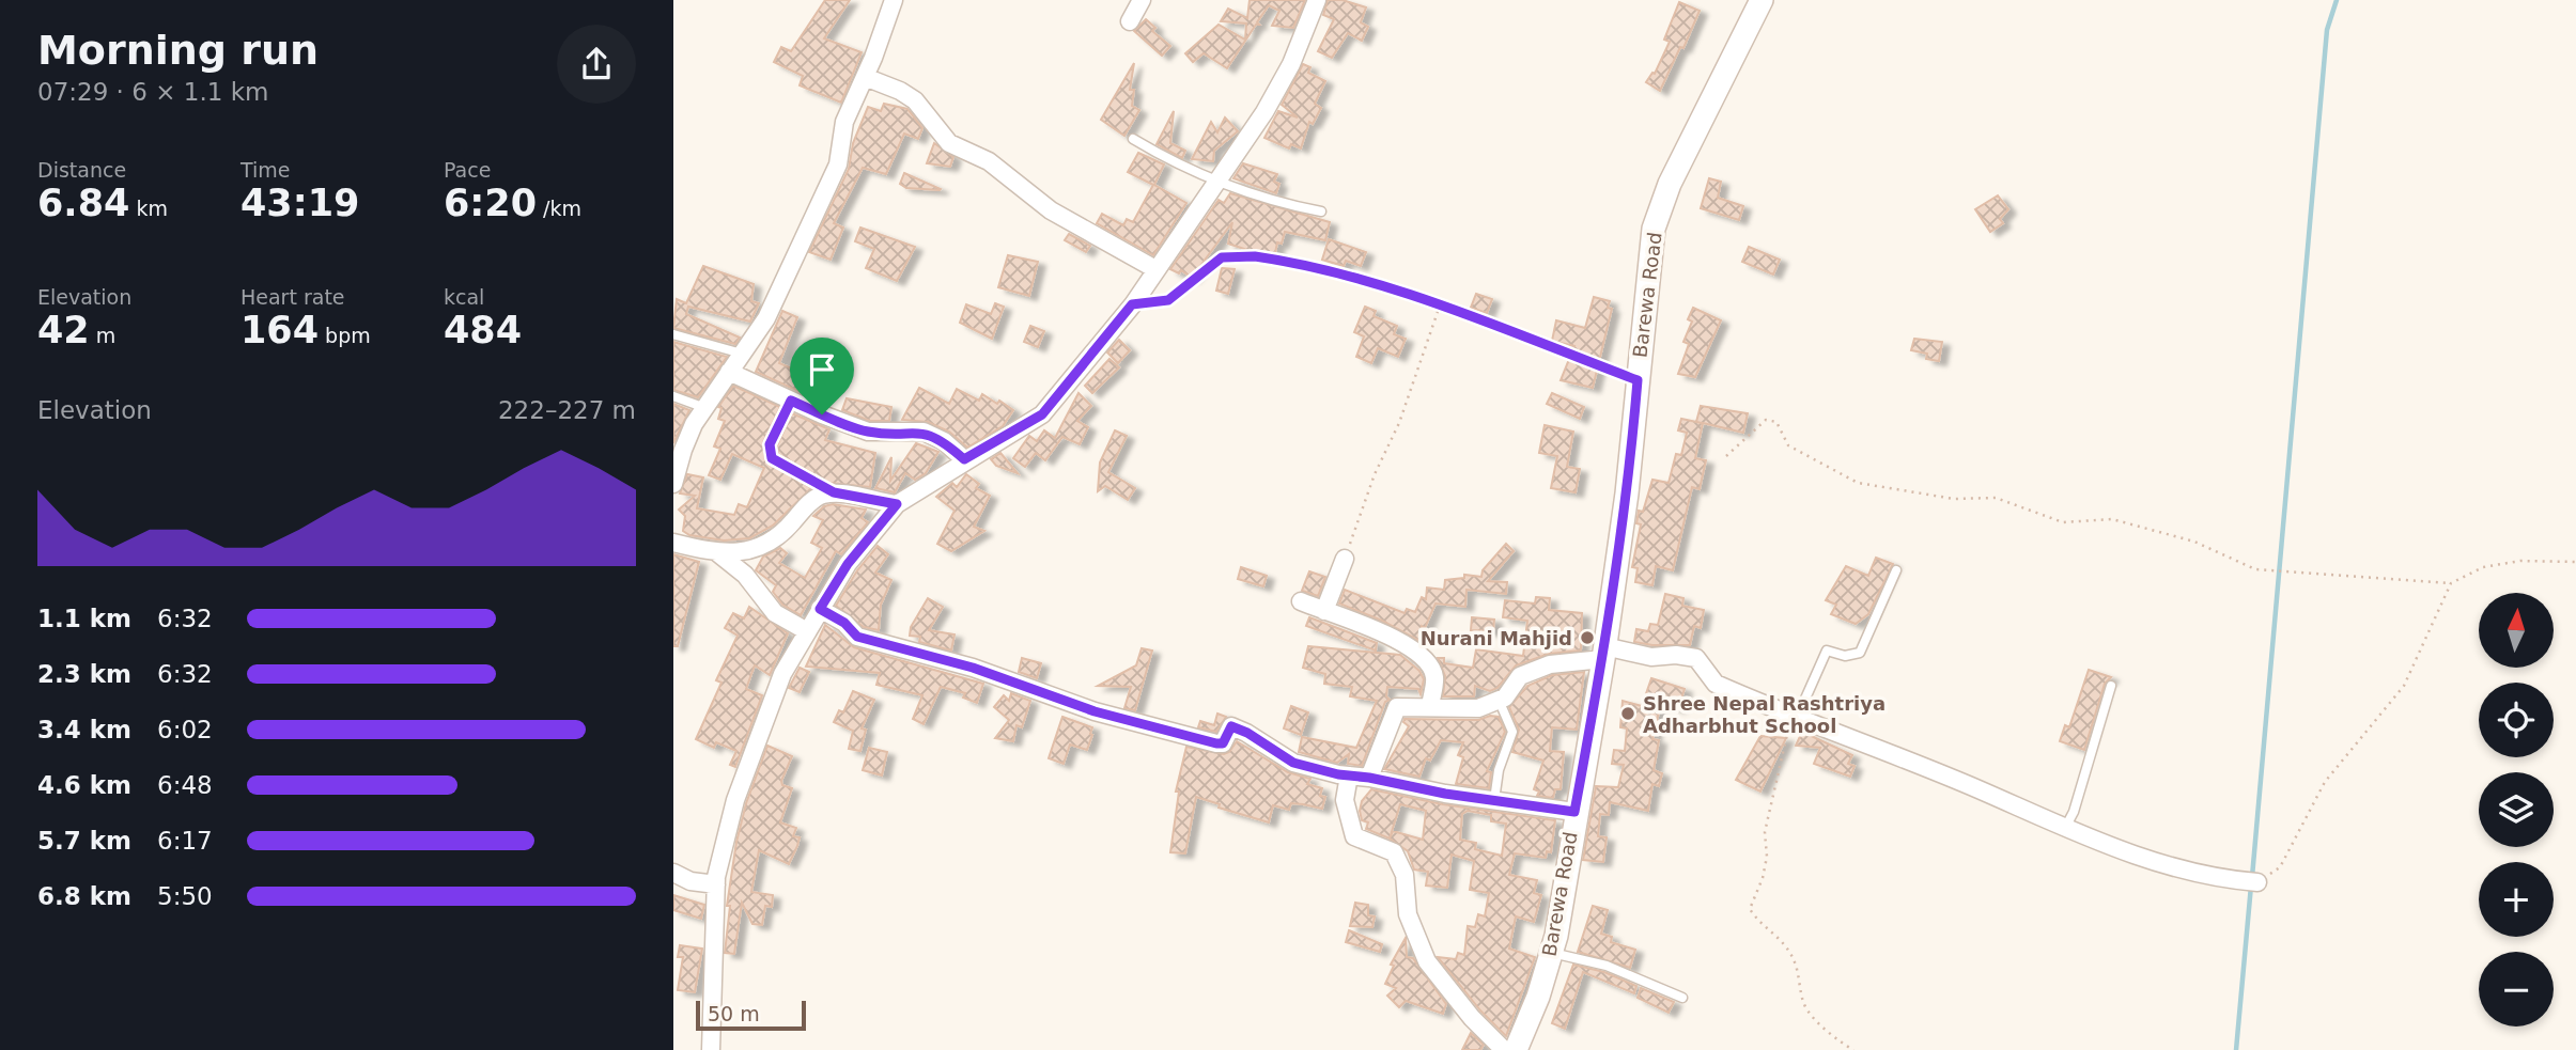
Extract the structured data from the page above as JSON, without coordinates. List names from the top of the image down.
{
  "streets": {
    "main road": ["Barewa Road"]
  },
  "places": ["Nurani Mahjid", "Shree Nepal Rashtriya Adharbhut School"],
  "scale_bar": "50 m",
  "north": "top",
  "page": {
    "heading": ["Morning run", "07:29 · 6 × 1.1 km"],
    "stats": [
      ["Distance", "6.84 km"],
      ["Time", "43:19"],
      ["Pace", "6:20 /km"],
      ["Elevation", "42 m"],
      ["Heart rate", "164 bpm"],
      ["kcal", "484"]
    ],
    "chart": ["Elevation", "222–227 m"],
    "list": [
      {
        "name": "1.1 km",
        "note": "6:32"
      },
      {
        "name": "2.3 km",
        "note": "6:32"
      },
      {
        "name": "3.4 km",
        "note": "6:02"
      },
      {
        "name": "4.6 km",
        "note": "6:48"
      },
      {
        "name": "5.7 km",
        "note": "6:17"
      },
      {
        "name": "6.8 km",
        "note": "5:50"
      }
    ],
    "map_buttons": ["+", "−"],
    "scale": "50 m"
  }
}
